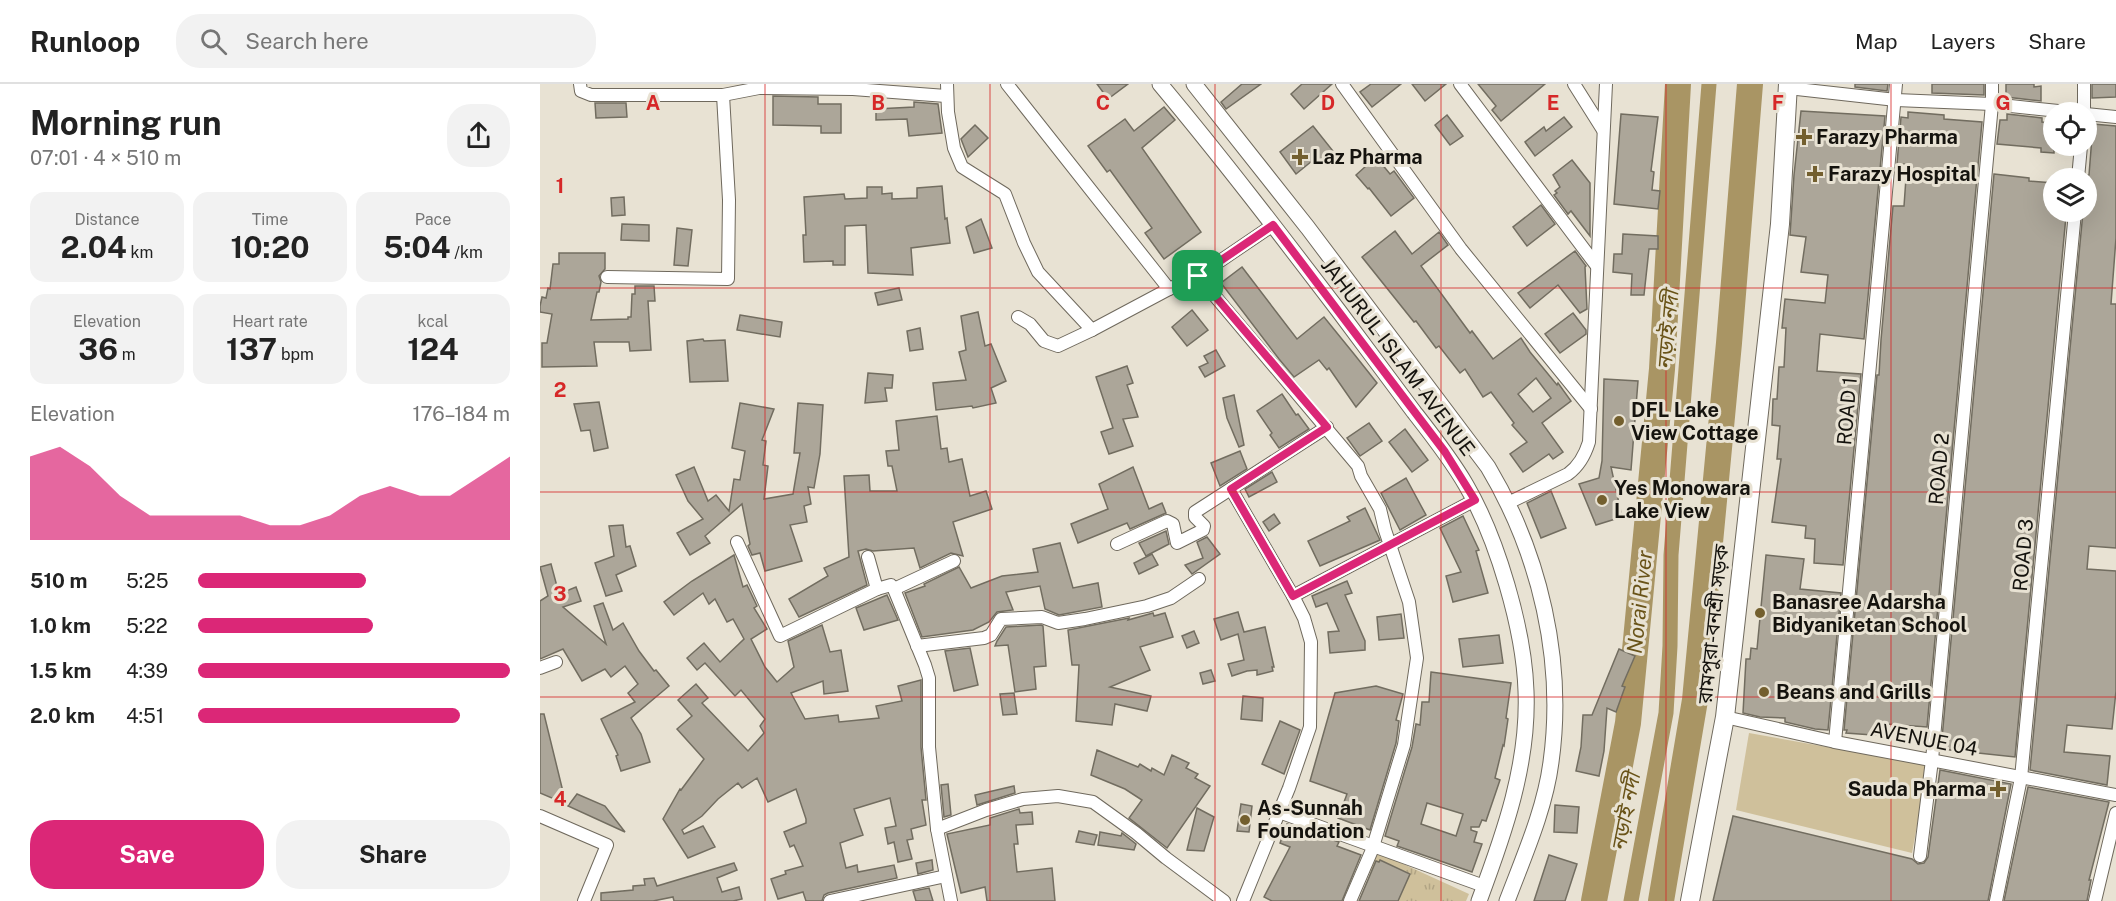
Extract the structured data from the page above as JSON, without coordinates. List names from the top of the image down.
{
  "streets": {
    "main road": ["রামপুরা-বনশ্রী সড়ক"],
    "street": [
      "JAHURUL ISLAM AVENUE",
      "ROAD 1",
      "ROAD 2",
      "ROAD 3",
      "AVENUE 04"
    ]
  },
  "crossings": [
    ["ROAD 1", "AVENUE 04"],
    ["ROAD 2", "AVENUE 04"],
    ["ROAD 3", "AVENUE 04"],
    ["রামপুরা-বনশ্রী সড়ক", "AVENUE 04"]
  ],
  "water": ["নড়াই নদী", "Norai River"],
  "places": {
    "health": [
      "Farazy Pharma",
      "Laz Pharma",
      "Farazy Hospital",
      "Sauda Pharma"
    ],
    "other": [
      "DFL Lake View Cottage",
      "Yes Monowara Lake View",
      "Banasree Adarsha Bidyaniketan School",
      "Beans and Grills",
      "As-Sunnah Foundation"
    ]
  },
  "page": {
    "header": "Runloop",
    "search": "Search here",
    "nav": ["Map", "Layers", "Share"],
    "heading": ["Morning run", "07:01 · 4 × 510 m"],
    "stats": [
      ["Distance", "2.04 km"],
      ["Time", "10:20"],
      ["Pace", "5:04 /km"],
      ["Elevation", "36 m"],
      ["Heart rate", "137 bpm"],
      ["kcal", "124"]
    ],
    "chart": ["Elevation", "176–184 m"],
    "list": [
      {
        "name": "510 m",
        "note": "5:25"
      },
      {
        "name": "1.0 km",
        "note": "5:22"
      },
      {
        "name": "1.5 km",
        "note": "4:39"
      },
      {
        "name": "2.0 km",
        "note": "4:51"
      }
    ],
    "buttons": ["Save", "Share"]
  },
  "grid": {
    "columns": [
      "A",
      "B",
      "C",
      "D",
      "E",
      "F",
      "G"
    ],
    "rows": [
      "1",
      "2",
      "3",
      "4"
    ]
  }
}
